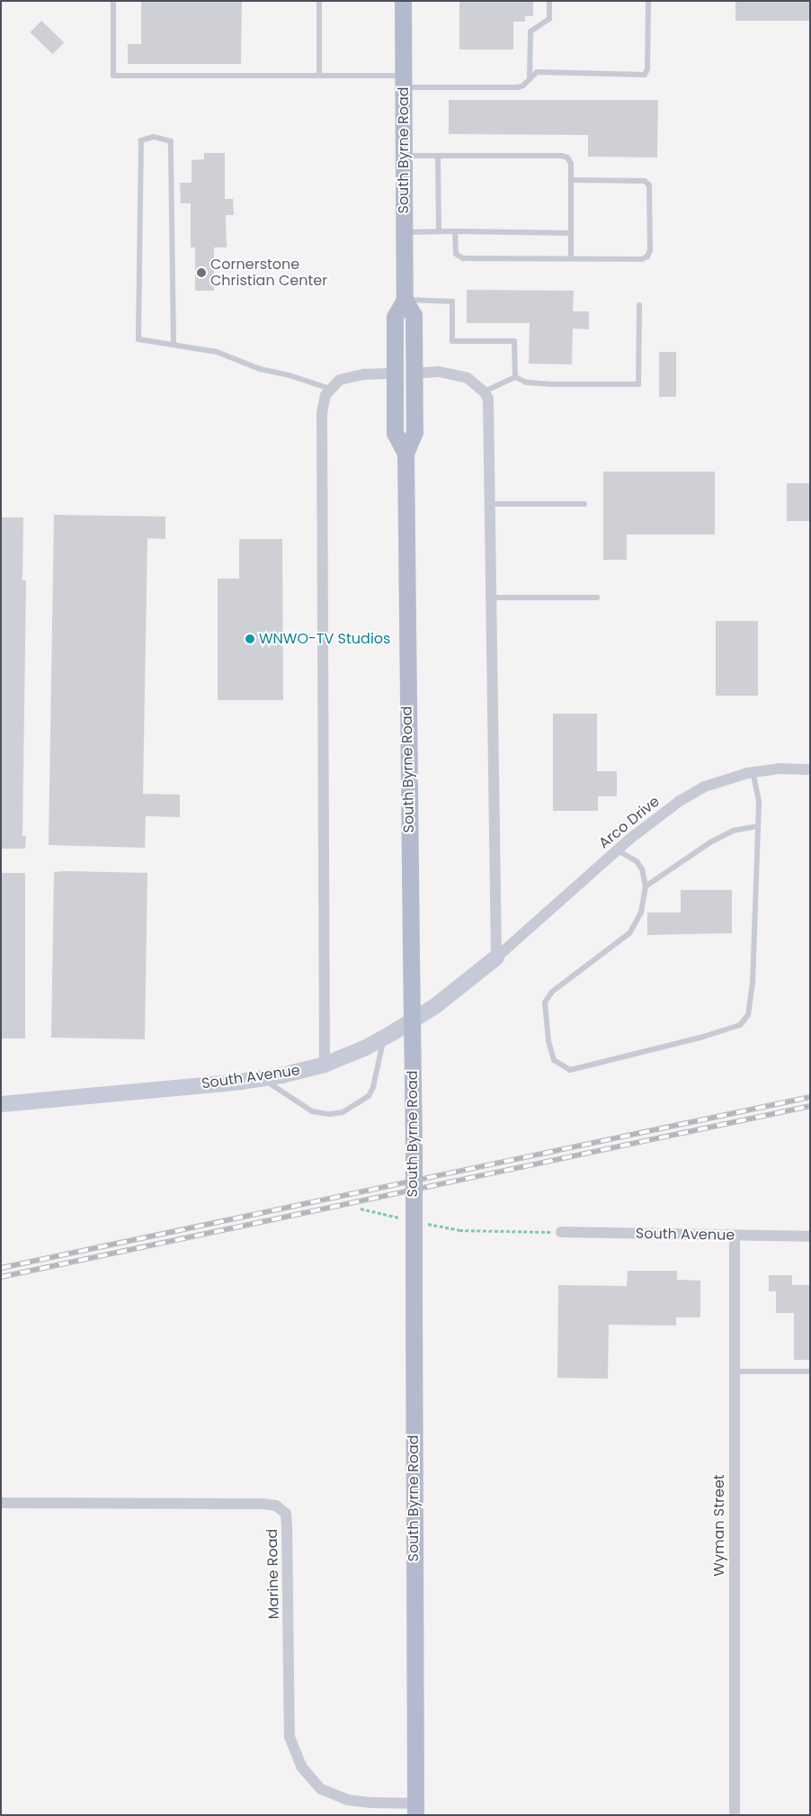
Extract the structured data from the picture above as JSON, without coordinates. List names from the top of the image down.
{
  "streets": {
    "main road": ["South Byrne Road"],
    "street": [
      "Arco Drive",
      "South Avenue",
      "Wyman Street",
      "Marine Road"
    ]
  },
  "crossings": [
    ["South Byrne Road", "Marine Road"],
    ["Arco Drive", "South Avenue"],
    ["South Avenue", "Wyman Street"]
  ],
  "places": ["Cornerstone Christian Center", "WNWO-TV Studios"]
}
